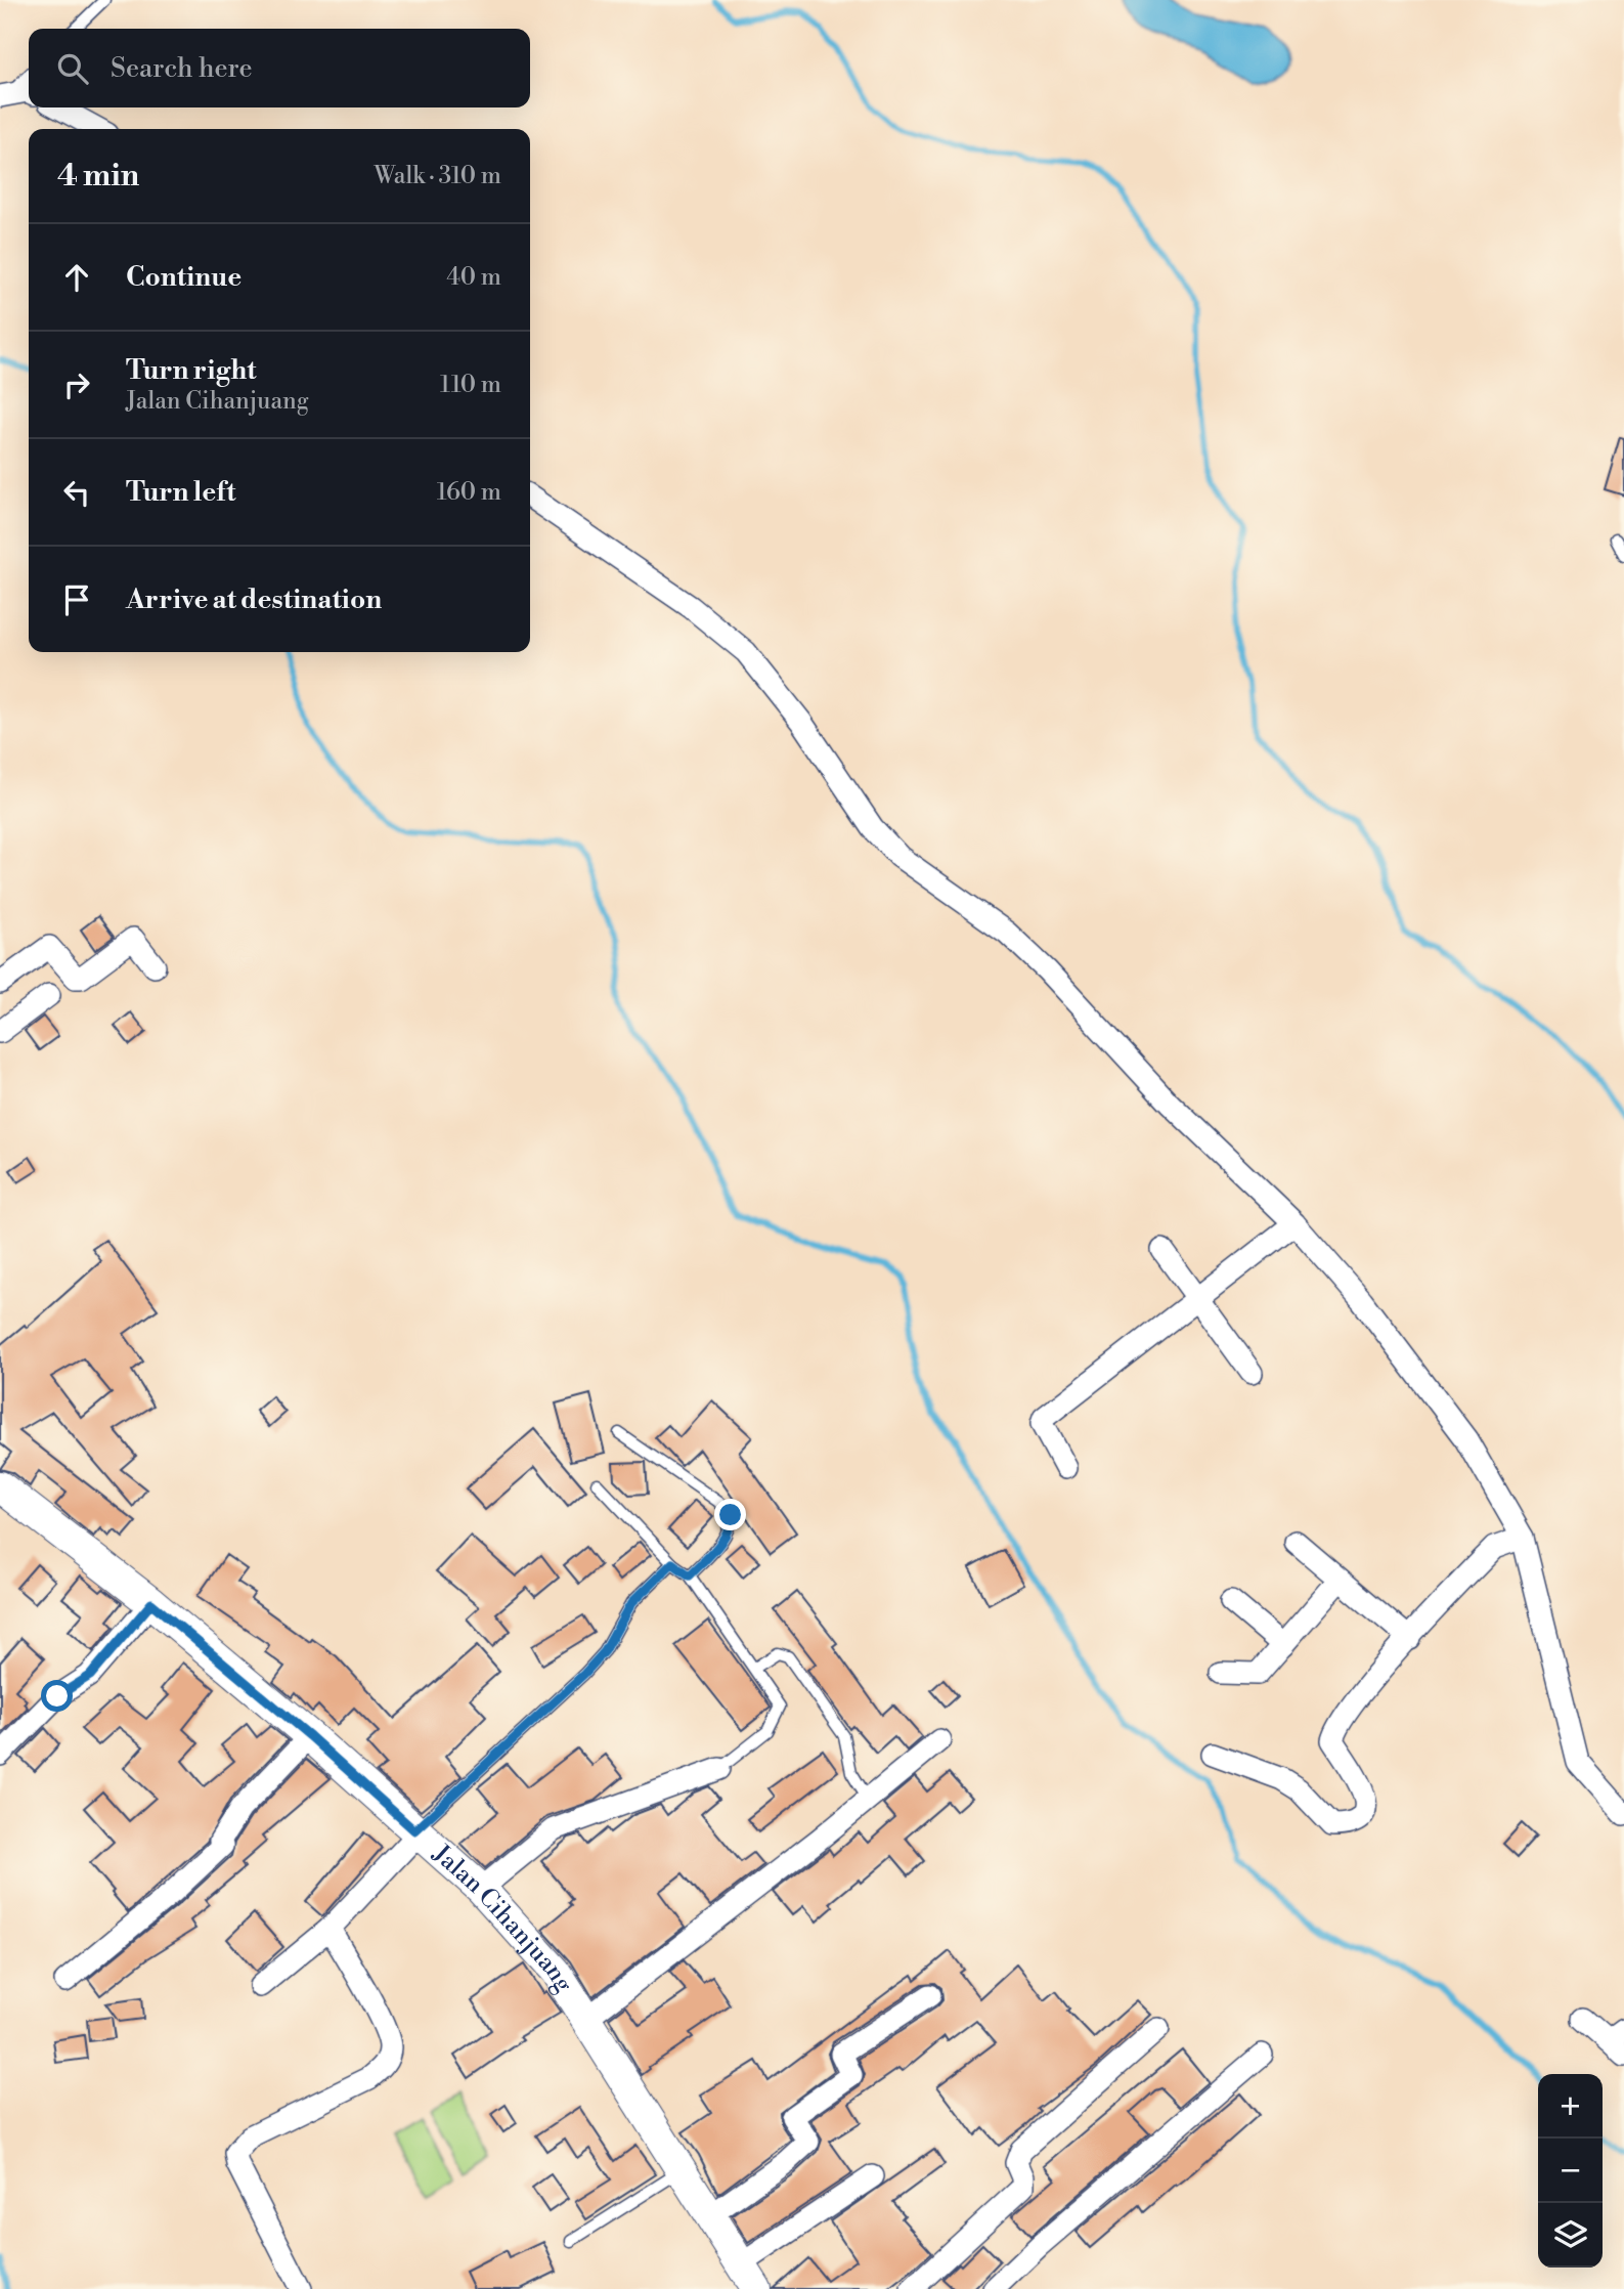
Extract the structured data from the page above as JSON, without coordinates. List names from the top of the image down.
{
  "streets": {
    "main road": ["Jalan Cihanjuang"]
  },
  "page": {
    "search": "Search here",
    "heading": ["4 min", "Walk · 310 m"],
    "list": [
      ["Continue", "40 m"],
      ["Turn right", "Jalan Cihanjuang", "110 m"],
      ["Turn left", "160 m"],
      "Arrive at destination"
    ],
    "map_buttons": ["+", "−"]
  }
}
